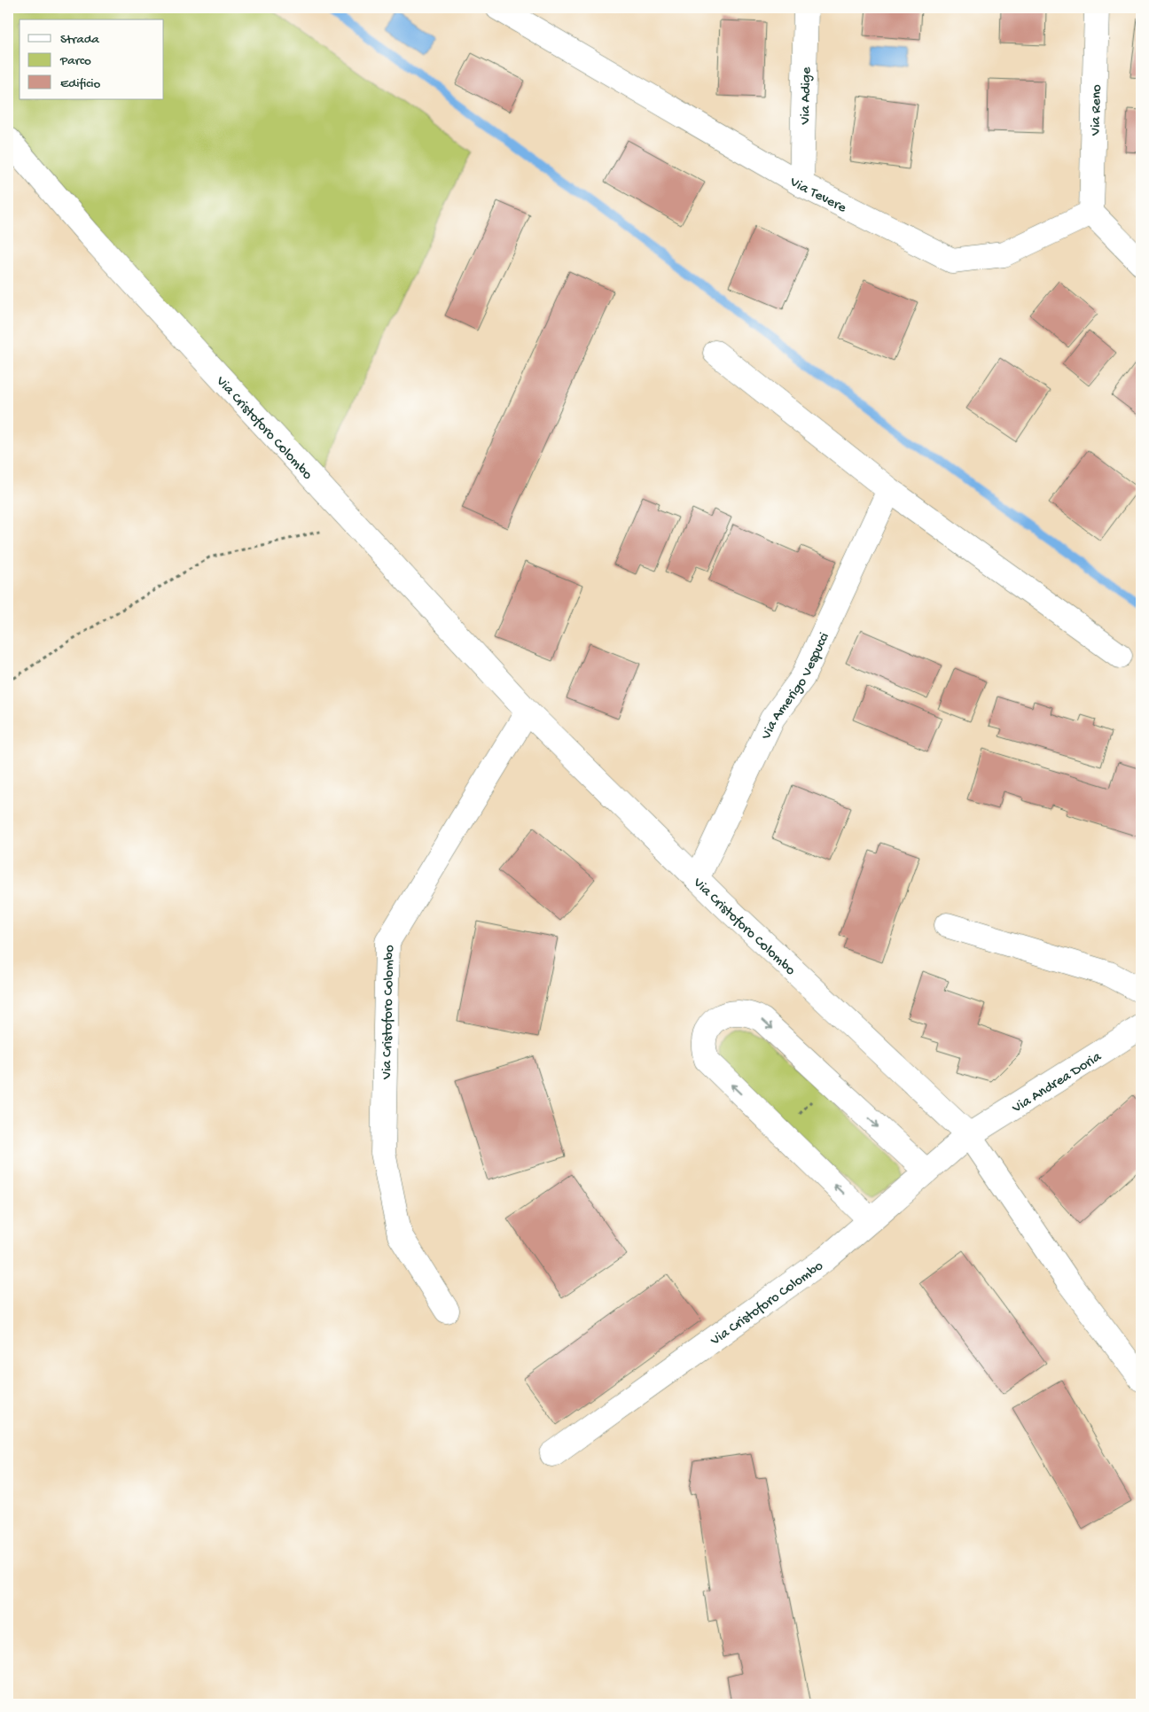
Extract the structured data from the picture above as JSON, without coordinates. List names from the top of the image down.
{
  "streets": {
    "street": [
      "Via Adige",
      "Via Reno",
      "Via Tevere",
      "Via Cristoforo Colombo",
      "Via Amerigo Vespucci",
      "Via Andrea Doria"
    ]
  },
  "crossings": [
    ["Via Adige", "Via Tevere"],
    ["Via Reno", "Via Tevere"],
    ["Via Cristoforo Colombo", "Via Amerigo Vespucci"],
    ["Via Cristoforo Colombo", "Via Andrea Doria"]
  ],
  "legend": ["Strada", "Parco", "Edificio"]
}
